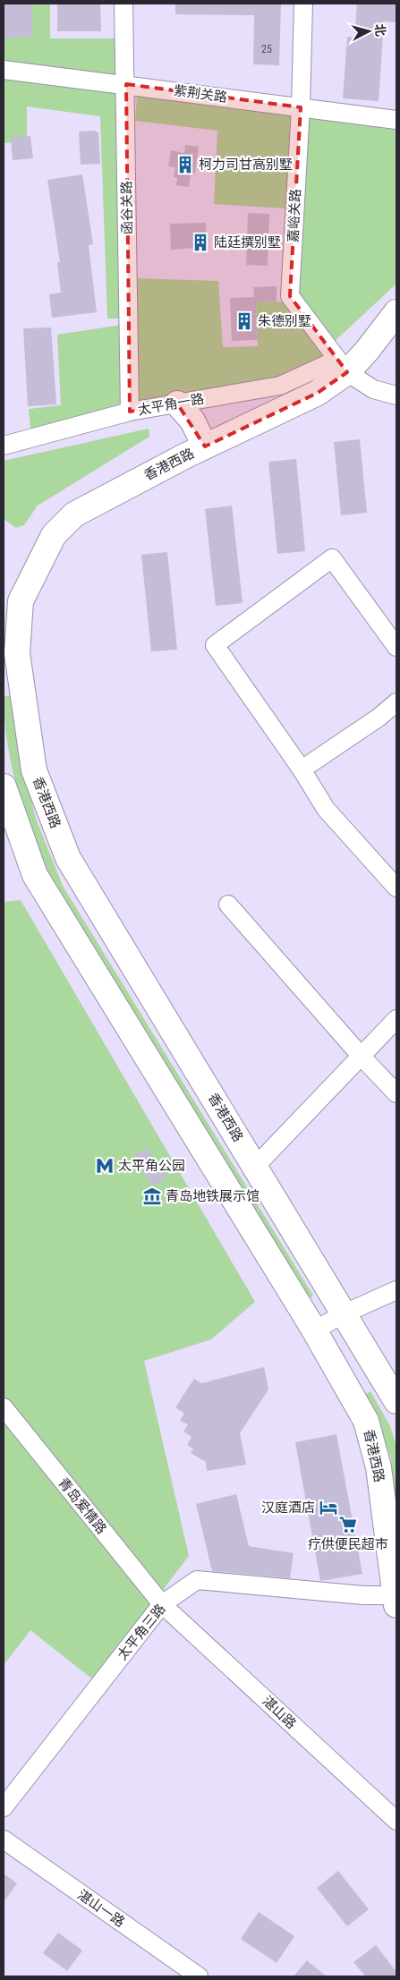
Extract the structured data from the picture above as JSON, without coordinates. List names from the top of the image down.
{
  "streets": {
    "main road": ["香港西路"],
    "street": [
      "紫荆关路",
      "函谷关路",
      "嘉峪关路",
      "太平角一路",
      "青岛爱情路",
      "太平角三路",
      "湛山路",
      "湛山一路"
    ]
  },
  "crossings": [
    ["紫荆关路", "函谷关路"],
    ["紫荆关路", "嘉峪关路"],
    ["函谷关路", "太平角一路"],
    ["嘉峪关路", "太平角一路"],
    ["嘉峪关路", "香港西路"],
    ["太平角一路", "香港西路"],
    ["香港西路", "太平角三路"],
    ["青岛爱情路", "太平角三路"],
    ["青岛爱情路", "湛山路"],
    ["太平角三路", "湛山路"]
  ],
  "places": {
    "building": ["柯力司甘高别墅", "陆廷撰别墅", "朱德别墅"],
    "metro station": ["太平角公园"],
    "museum": ["青岛地铁展示馆"],
    "hotel": ["汉庭酒店"],
    "supermarket": ["疗供便民超市"]
  },
  "house_numbers": ["25"],
  "north": "right"
}
